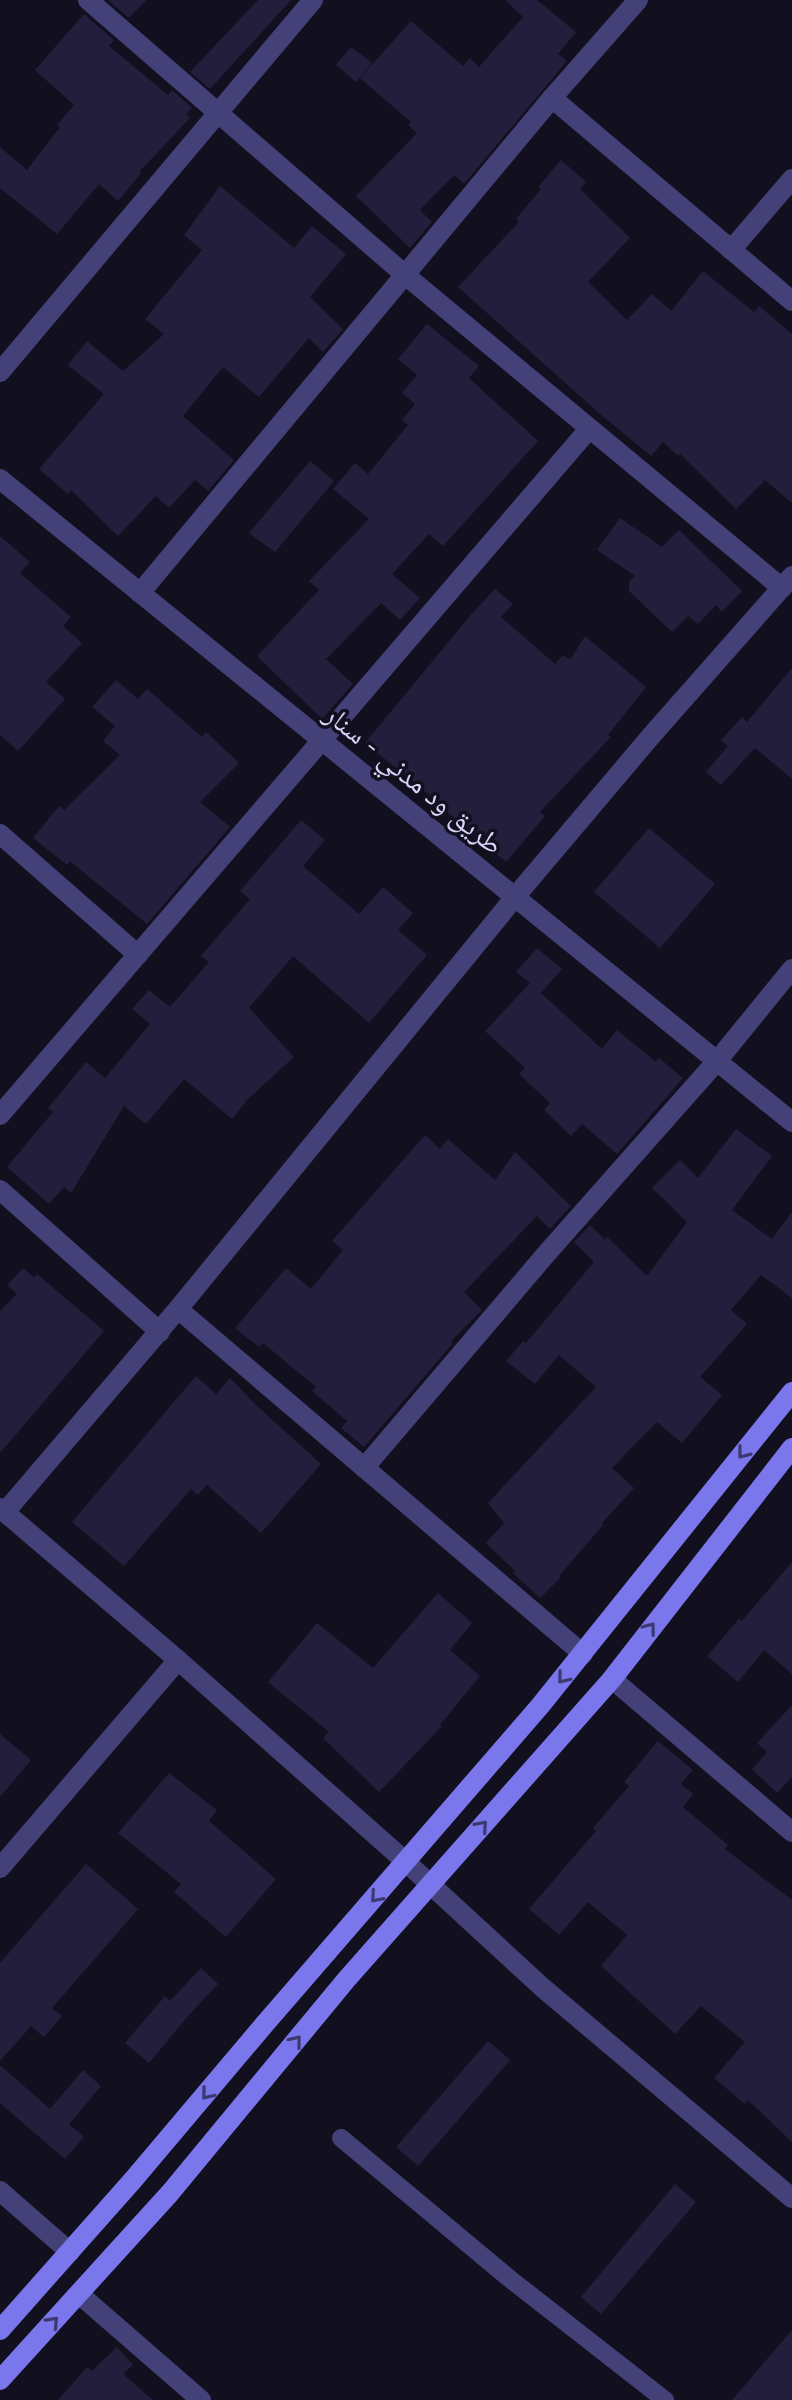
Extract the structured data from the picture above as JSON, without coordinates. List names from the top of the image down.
{
  "streets": {
    "street": ["طريق ود مدني - سنار"]
  }
}
